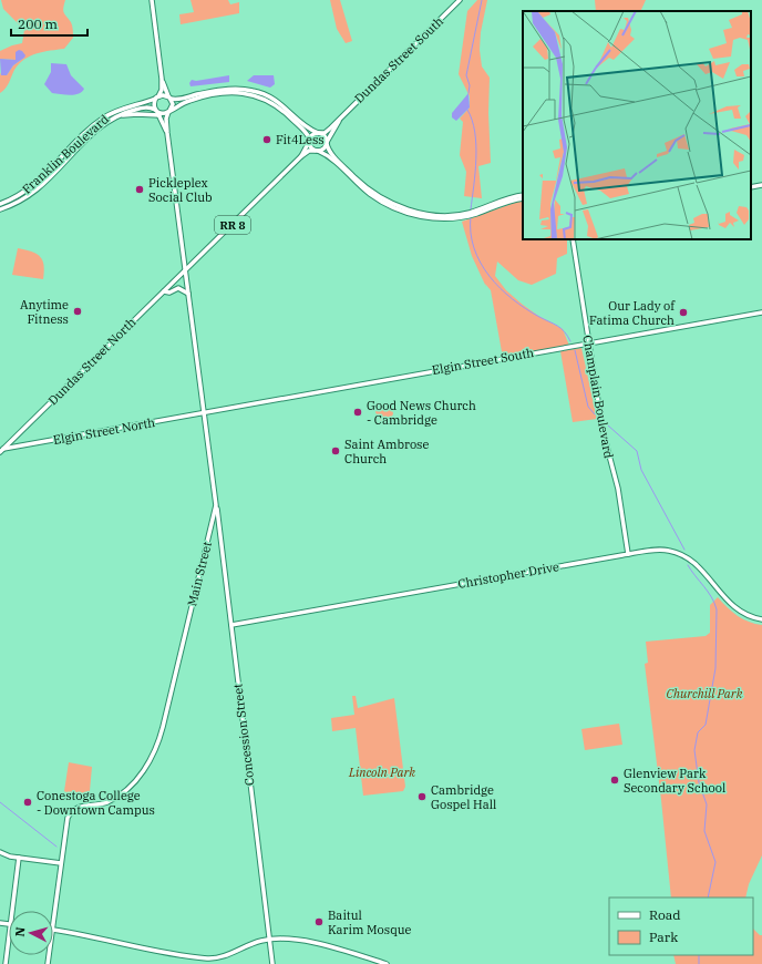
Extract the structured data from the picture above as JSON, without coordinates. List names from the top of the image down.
{
  "streets": {
    "main road": [
      "Dundas Street South",
      "Franklin Boulevard",
      "RR 8",
      "Dundas Street North",
      "Elgin Street South",
      "Champlain Boulevard",
      "Elgin Street North",
      "Main Street",
      "Christopher Drive",
      "Concession Street"
    ]
  },
  "crossings": [
    ["Dundas Street South", "RR 8"],
    ["Franklin Boulevard", "Main Street"],
    ["RR 8", "Dundas Street North"],
    ["RR 8", "Main Street"],
    ["Dundas Street North", "Elgin Street North"],
    ["Dundas Street North", "Main Street"],
    ["Elgin Street South", "Champlain Boulevard"],
    ["Elgin Street South", "Elgin Street North"],
    ["Elgin Street South", "Main Street"],
    ["Champlain Boulevard", "Christopher Drive"],
    ["Elgin Street North", "Main Street"],
    ["Main Street", "Concession Street"],
    ["Christopher Drive", "Concession Street"]
  ],
  "parks": ["Churchill Park", "Lincoln Park"],
  "places": [
    "Fit4Less",
    "Pickleplex Social Club",
    "Anytime Fitness",
    "Our Lady of Fatima Church",
    "Good News Church - Cambridge",
    "Saint Ambrose Church",
    "Glenview Park Secondary School",
    "Cambridge Gospel Hall",
    "Conestoga College - Downtown Campus",
    "Baitul Karim Mosque"
  ],
  "legend": ["Road", "Park"],
  "scale_bar": "200 m",
  "north": "left"
}
